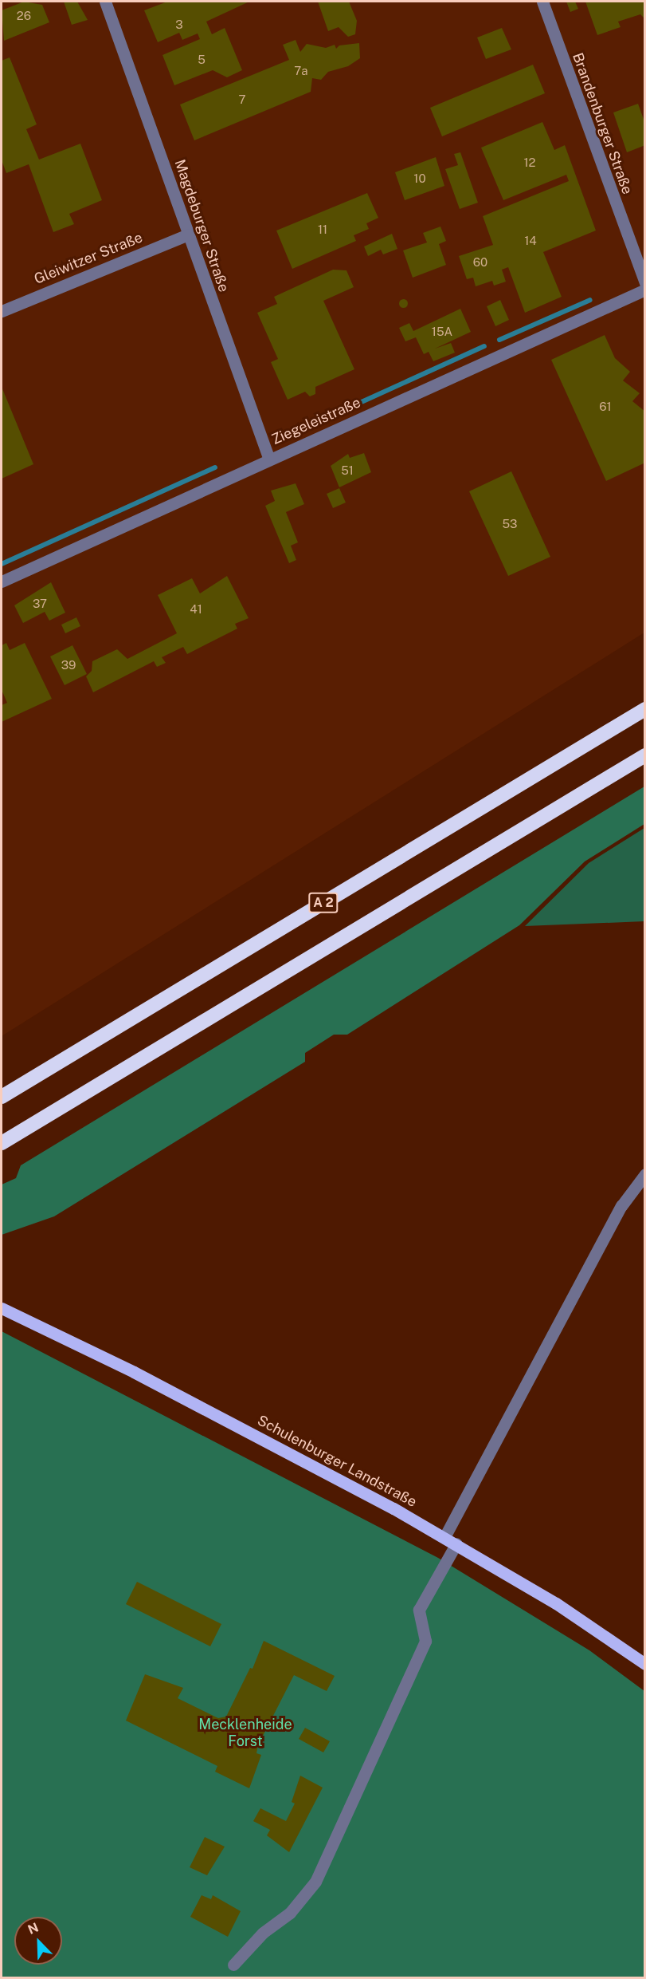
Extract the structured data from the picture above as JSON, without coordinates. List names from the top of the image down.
{
  "streets": {
    "highway": ["A 2"],
    "main road": ["Schulenburger Landstraße"],
    "street": [
      "Brandenburger Straße",
      "Magdeburger Straße",
      "Gleiwitzer Straße",
      "Ziegeleistraße"
    ]
  },
  "crossings": [
    ["Magdeburger Straße", "Gleiwitzer Straße"],
    ["Magdeburger Straße", "Ziegeleistraße"]
  ],
  "parks": ["Mecklenheide Forst"],
  "house_numbers": [
    "26",
    "3",
    "5",
    "7a",
    "7",
    "12",
    "10",
    "11",
    "14",
    "60",
    "15A",
    "61",
    "51",
    "53",
    "37",
    "41",
    "39"
  ],
  "north": "top left"
}
